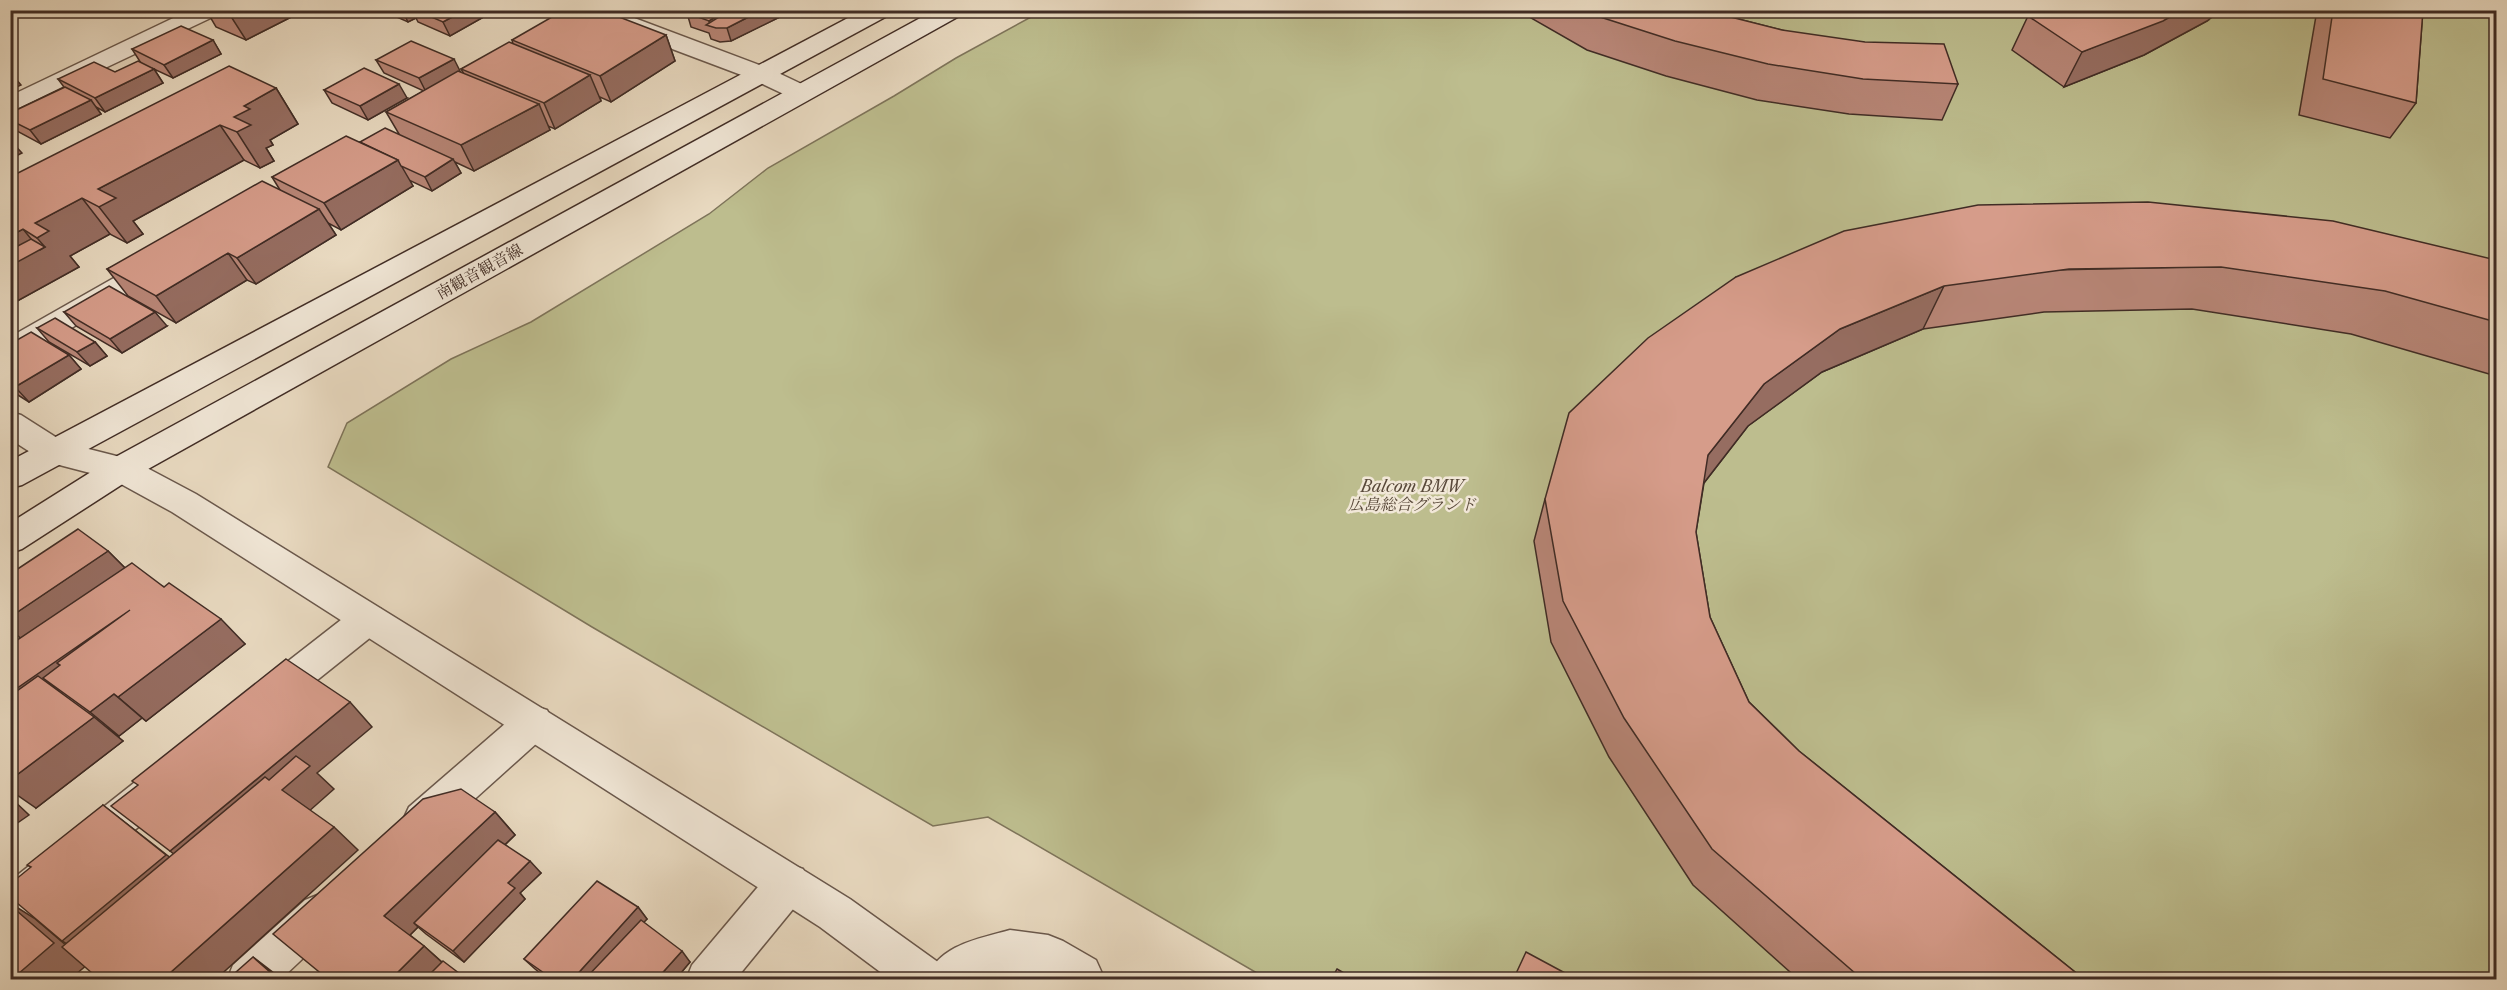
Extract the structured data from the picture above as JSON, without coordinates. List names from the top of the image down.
{
  "streets": {
    "street": ["南観音観音線"]
  },
  "parks": ["Balcom BMW 広島総合グランド"]
}
